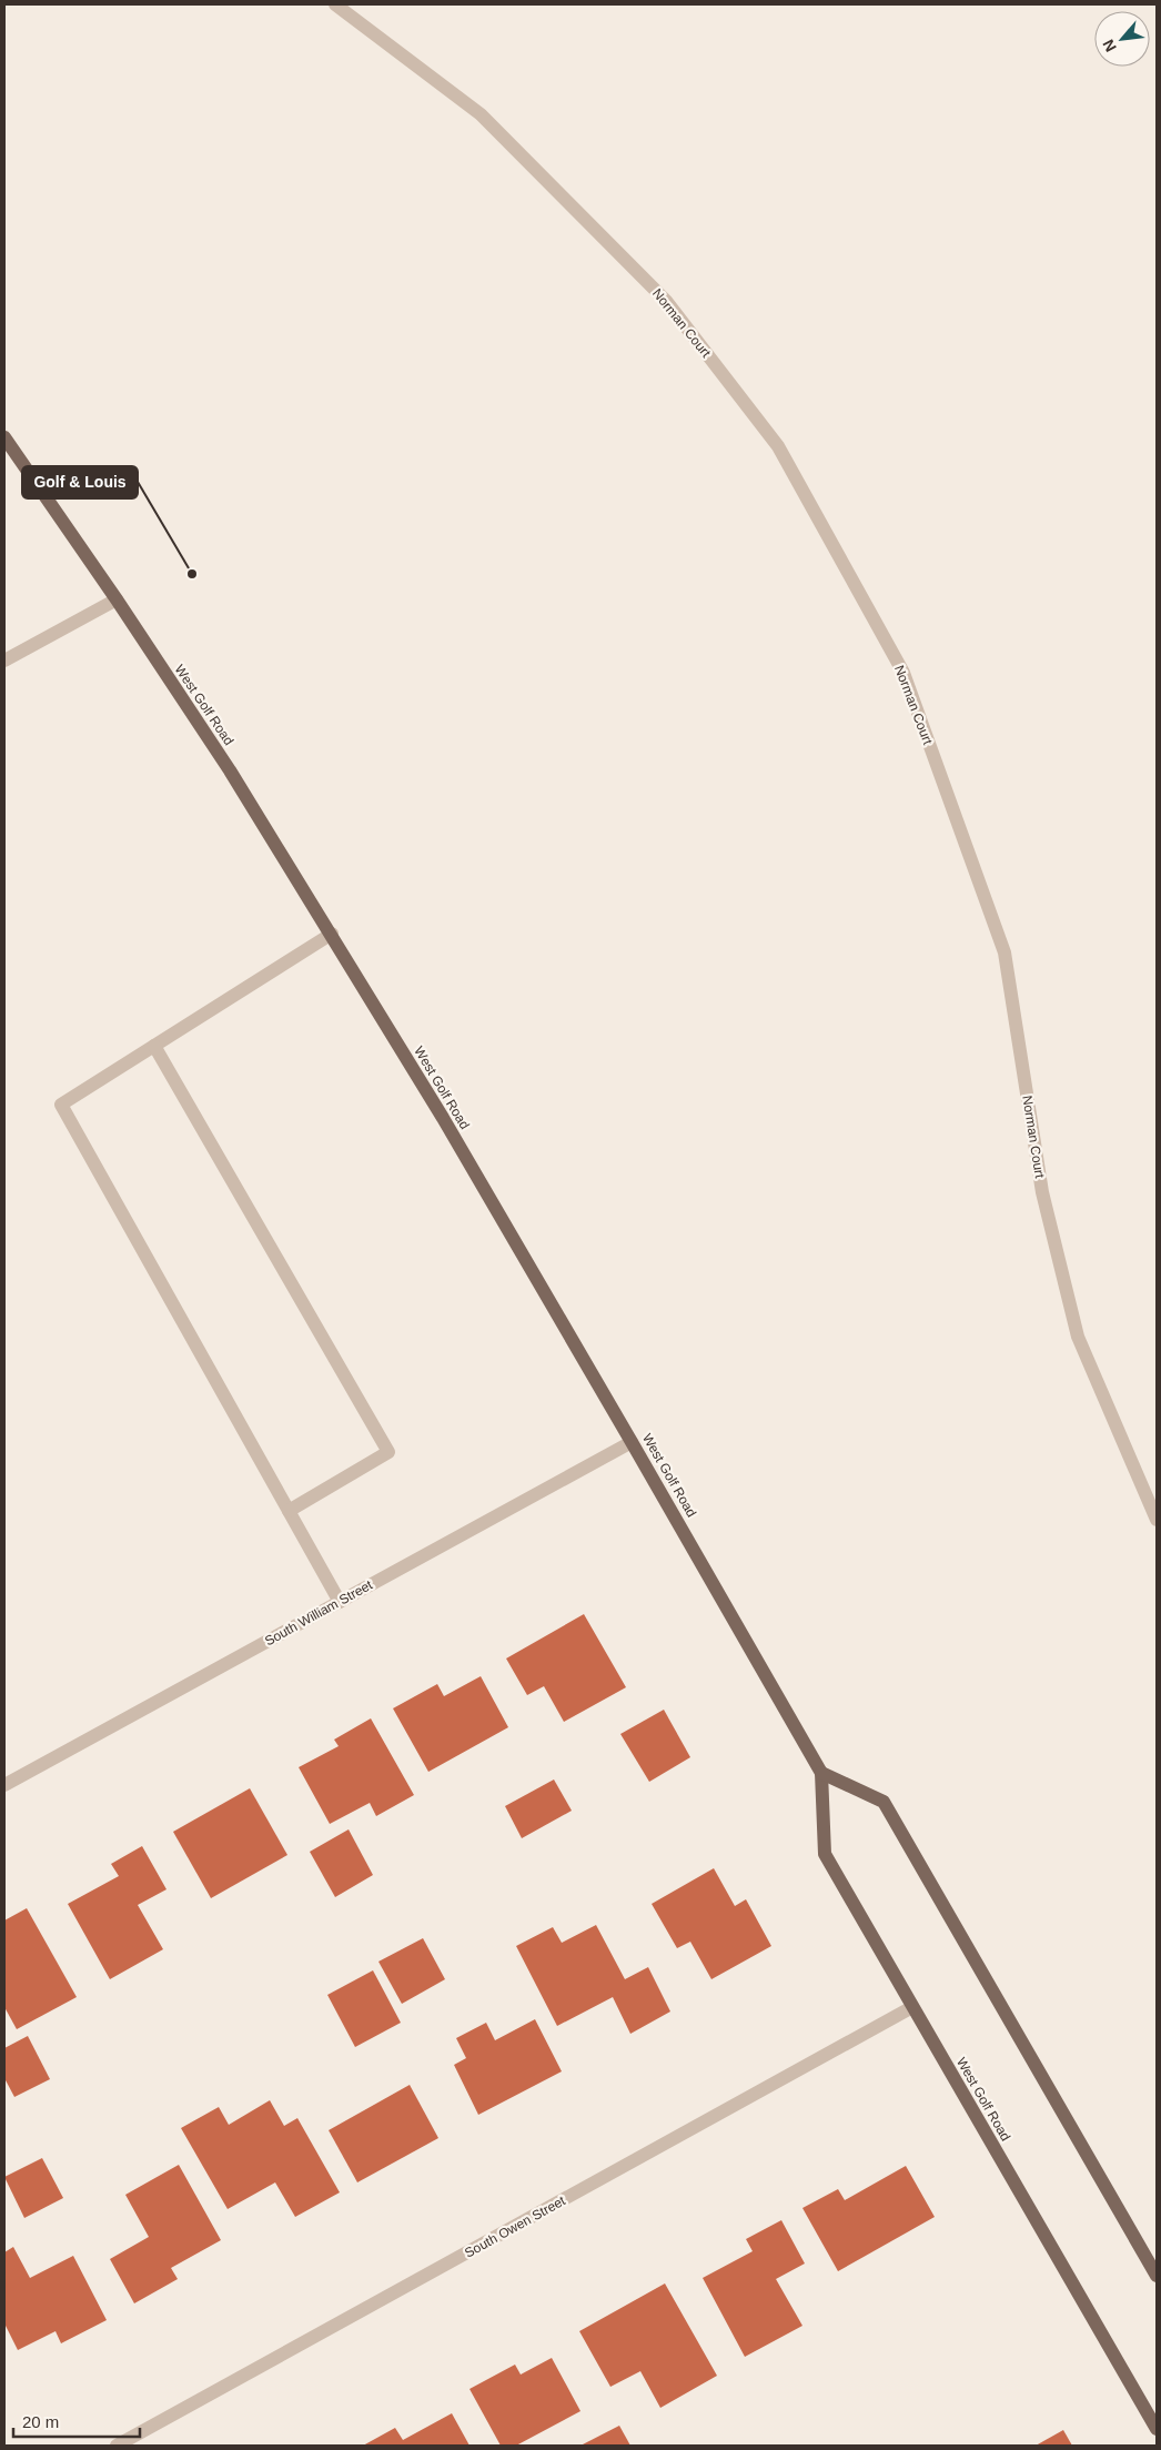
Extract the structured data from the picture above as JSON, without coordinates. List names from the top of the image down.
{
  "streets": {
    "main road": ["West Golf Road"],
    "street": ["Norman Court", "South William Street", "South Owen Street"]
  },
  "crossings": [
    ["West Golf Road", "South William Street"],
    ["West Golf Road", "South Owen Street"]
  ],
  "places": ["Golf & Louis"],
  "scale_bar": "20 m",
  "north": "bottom left"
}
